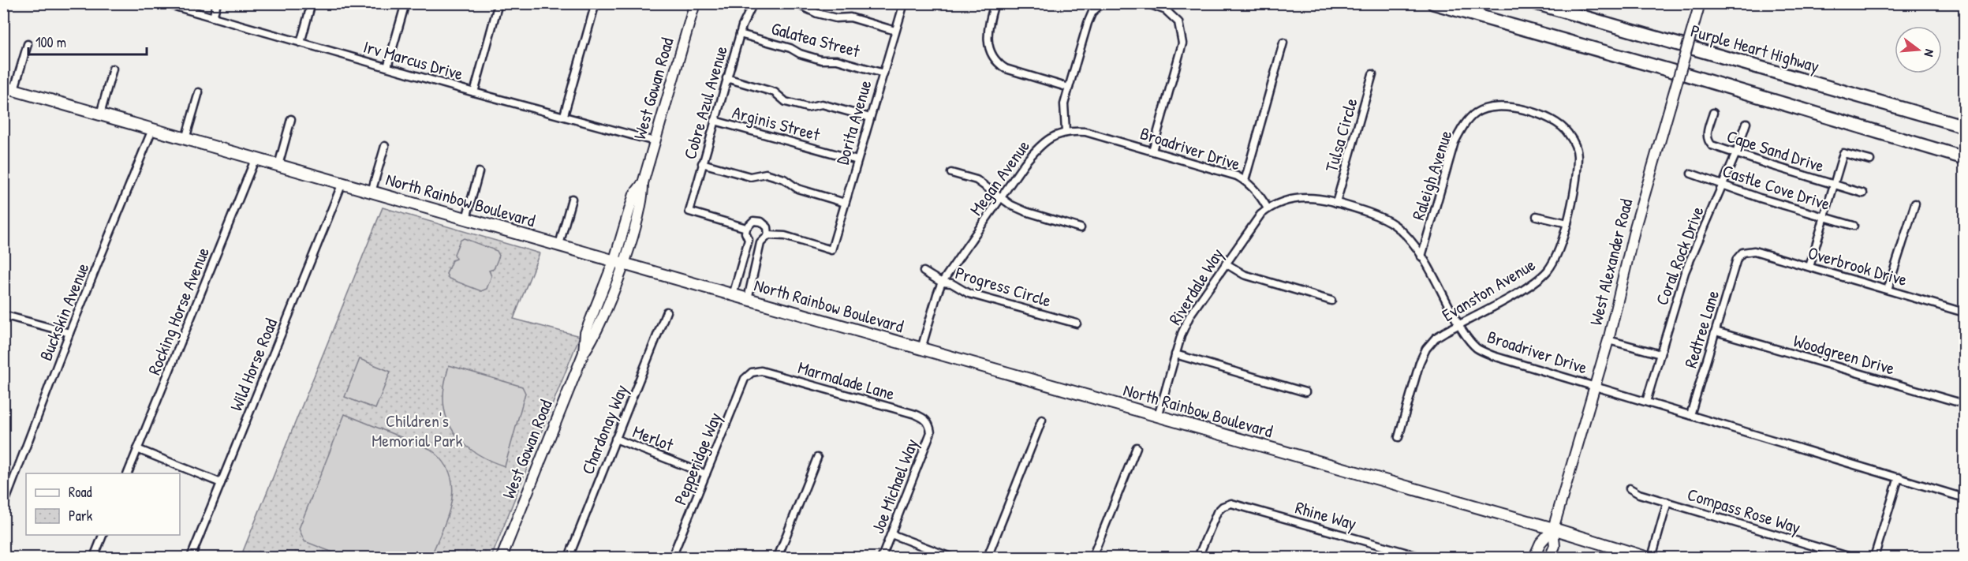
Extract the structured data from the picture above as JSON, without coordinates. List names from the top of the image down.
{
  "streets": {
    "highway": ["Purple Heart Highway"],
    "main road": ["West Gowan Road", "North Rainbow Boulevard", "West Alexander Road"],
    "street": [
      "Galatea Street",
      "Irv Marcus Drive",
      "Cobre Azul Avenue",
      "Dorita Avenue",
      "Arginis Street",
      "Tulsa Circle",
      "Broadriver Drive",
      "Cape Sand Drive",
      "Raleigh Avenue",
      "Megan Avenue",
      "Castle Cove Drive",
      "Coral Rock Drive",
      "Overbrook Drive",
      "Progress Circle",
      "Riverdale Way",
      "Evanston Avenue",
      "Rocking Horse Avenue",
      "Buckskin Avenue",
      "Redtree Lane",
      "Woodgreen Drive",
      "Wild Horse Road",
      "Marmalade Lane",
      "Chardonay Way",
      "Merlot",
      "Pepperidge Way",
      "Joe Michael Way",
      "Compass Rose Way",
      "Rhine Way"
    ]
  },
  "crossings": [
    ["Galatea Street", "Cobre Azul Avenue"],
    ["Galatea Street", "Dorita Avenue"],
    ["Irv Marcus Drive", "West Gowan Road"],
    ["West Gowan Road", "North Rainbow Boulevard"],
    ["Cobre Azul Avenue", "Arginis Street"],
    ["Dorita Avenue", "Arginis Street"],
    ["Tulsa Circle", "Broadriver Drive"],
    ["Broadriver Drive", "Raleigh Avenue"],
    ["Broadriver Drive", "Megan Avenue"],
    ["Broadriver Drive", "Coral Rock Drive"],
    ["Broadriver Drive", "West Alexander Road"],
    ["Broadriver Drive", "Riverdale Way"],
    ["Broadriver Drive", "Evanston Avenue"],
    ["Broadriver Drive", "Redtree Lane"],
    ["Cape Sand Drive", "Coral Rock Drive"],
    ["Raleigh Avenue", "Evanston Avenue"],
    ["Megan Avenue", "North Rainbow Boulevard"],
    ["Megan Avenue", "Progress Circle"],
    ["Castle Cove Drive", "Coral Rock Drive"],
    ["North Rainbow Boulevard", "West Alexander Road"],
    ["North Rainbow Boulevard", "Riverdale Way"],
    ["North Rainbow Boulevard", "Rocking Horse Avenue"],
    ["North Rainbow Boulevard", "Buckskin Avenue"],
    ["North Rainbow Boulevard", "Wild Horse Road"],
    ["Overbrook Drive", "Redtree Lane"],
    ["Redtree Lane", "Woodgreen Drive"],
    ["Marmalade Lane", "Pepperidge Way"],
    ["Marmalade Lane", "Joe Michael Way"],
    ["Chardonay Way", "Merlot"],
    ["Merlot", "Pepperidge Way"]
  ],
  "parks": ["Children's Memorial Park"],
  "legend": ["Road", "Park"],
  "scale_bar": "100 m",
  "north": "right"
}
